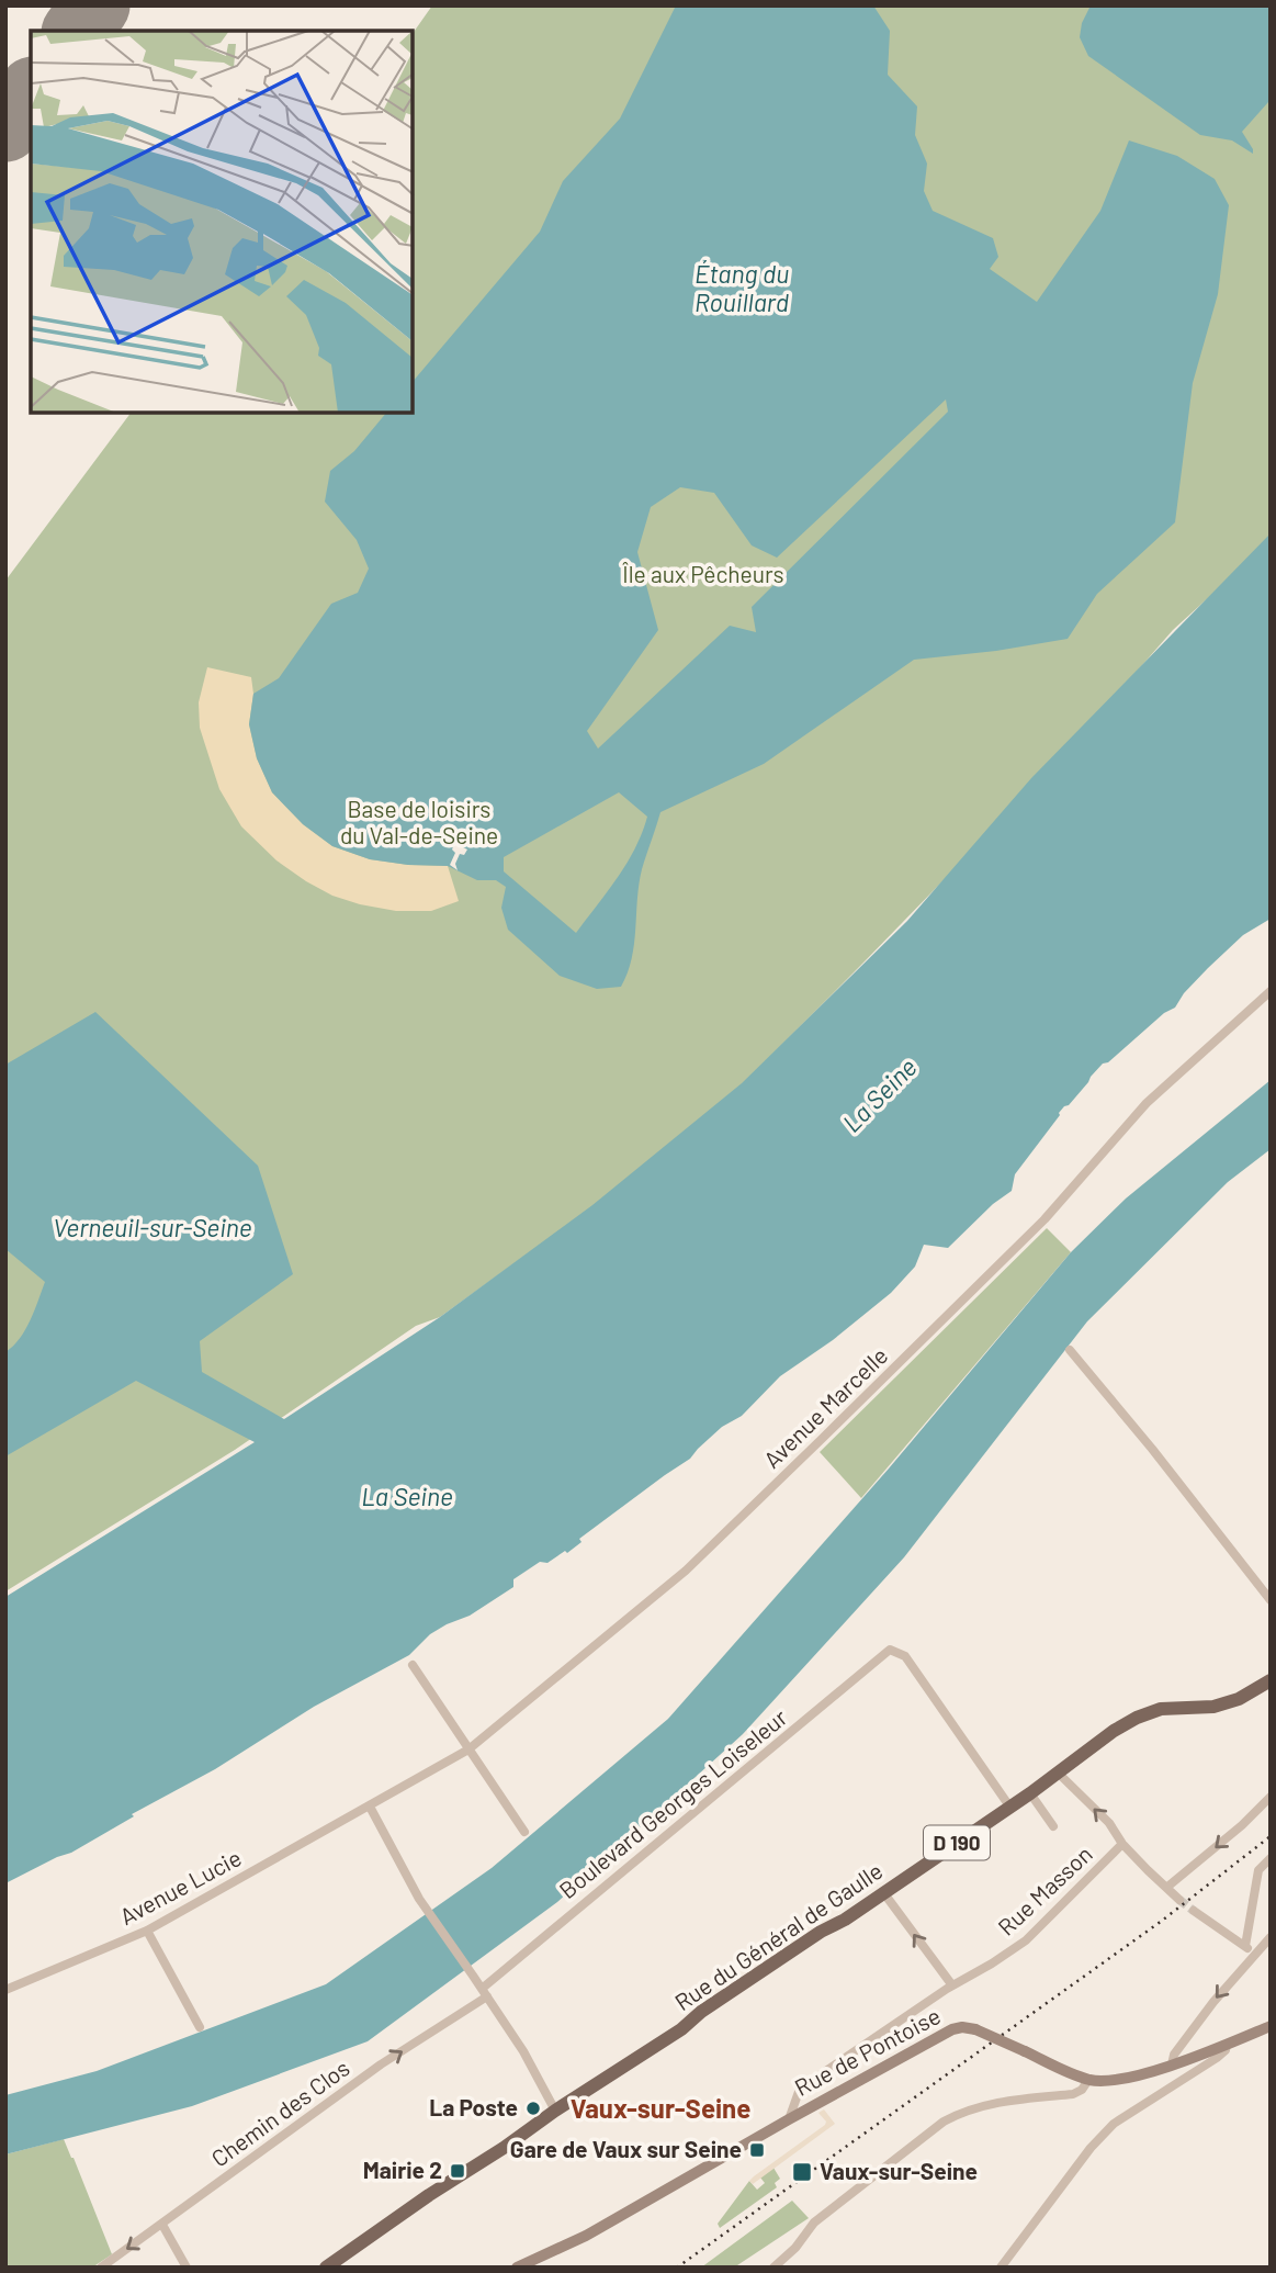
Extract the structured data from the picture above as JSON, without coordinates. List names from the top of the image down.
{
  "streets": {
    "main road": ["D 190", "Rue du Général de Gaulle"],
    "street": [
      "Avenue Marcelle",
      "Boulevard Georges Loiseleur",
      "Avenue Lucie",
      "Rue Masson",
      "Rue de Pontoise",
      "Chemin des Clos"
    ]
  },
  "crossings": [
    ["Avenue Marcelle", "Avenue Lucie"],
    ["Boulevard Georges Loiseleur", "Rue du Général de Gaulle"],
    ["Boulevard Georges Loiseleur", "Chemin des Clos"],
    ["Rue Masson", "Rue de Pontoise"]
  ],
  "districts": ["Vaux-sur-Seine"],
  "water": ["Étang du Rouillard", "La Seine", "Verneuil-sur-Seine"],
  "parks": ["Île aux Pêcheurs", "Base de loisirs du Val-de-Seine"],
  "places": {
    "other": ["La Poste"],
    "transit": ["Gare de Vaux sur Seine", "Mairie 2", "Vaux-sur-Seine"]
  }
}
